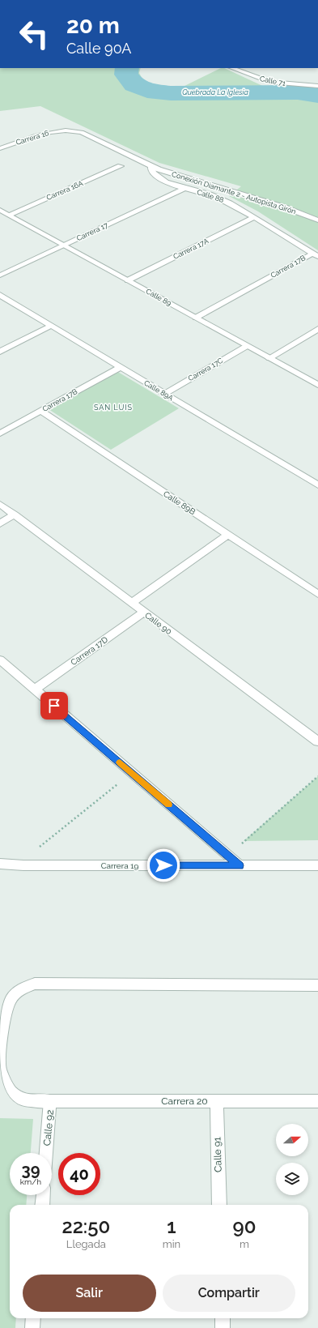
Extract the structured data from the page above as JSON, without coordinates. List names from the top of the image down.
{
  "streets": {
    "street": [
      "Calle 71",
      "Carrera 16",
      "Carrera 16A",
      "Conexión Diamante 2 - Autopista Girón",
      "Calle 88",
      "Carrera 17",
      "Carrera 17A",
      "Carrera 17B",
      "Calle 89",
      "Carrera 17C",
      "Calle 89A",
      "Calle 89B",
      "Calle 90",
      "Carrera 17D",
      "Carrera 19",
      "Carrera 20",
      "Calle 92",
      "Calle 91"
    ]
  },
  "crossings": [
    ["Carrera 16", "Calle 88"],
    ["Carrera 16A", "Calle 89"],
    ["Conexión Diamante 2 - Autopista Girón", "Calle 88"],
    ["Calle 88", "Carrera 17"],
    ["Calle 88", "Carrera 17A"],
    ["Calle 88", "Carrera 17B"],
    ["Carrera 17", "Calle 89"],
    ["Carrera 17A", "Calle 89"],
    ["Carrera 17B", "Calle 89"],
    ["Carrera 17B", "Calle 89A"],
    ["Carrera 17B", "Calle 89B"],
    ["Calle 89", "Carrera 17C"],
    ["Carrera 17C", "Calle 89A"],
    ["Calle 90", "Carrera 17D"],
    ["Carrera 20", "Calle 92"],
    ["Carrera 20", "Calle 91"]
  ],
  "districts": ["SAN LUIS"],
  "water": ["Quebrada La Iglesia"],
  "north": "right",
  "page": {
    "turn": ["20 m", "Calle 90A"],
    "speed": "39 km/h",
    "limit": "40",
    "eta": [
      "22:50",
      "Llegada",
      "1",
      "min",
      "90",
      "m"
    ],
    "buttons": ["Salir", "Compartir"]
  }
}
